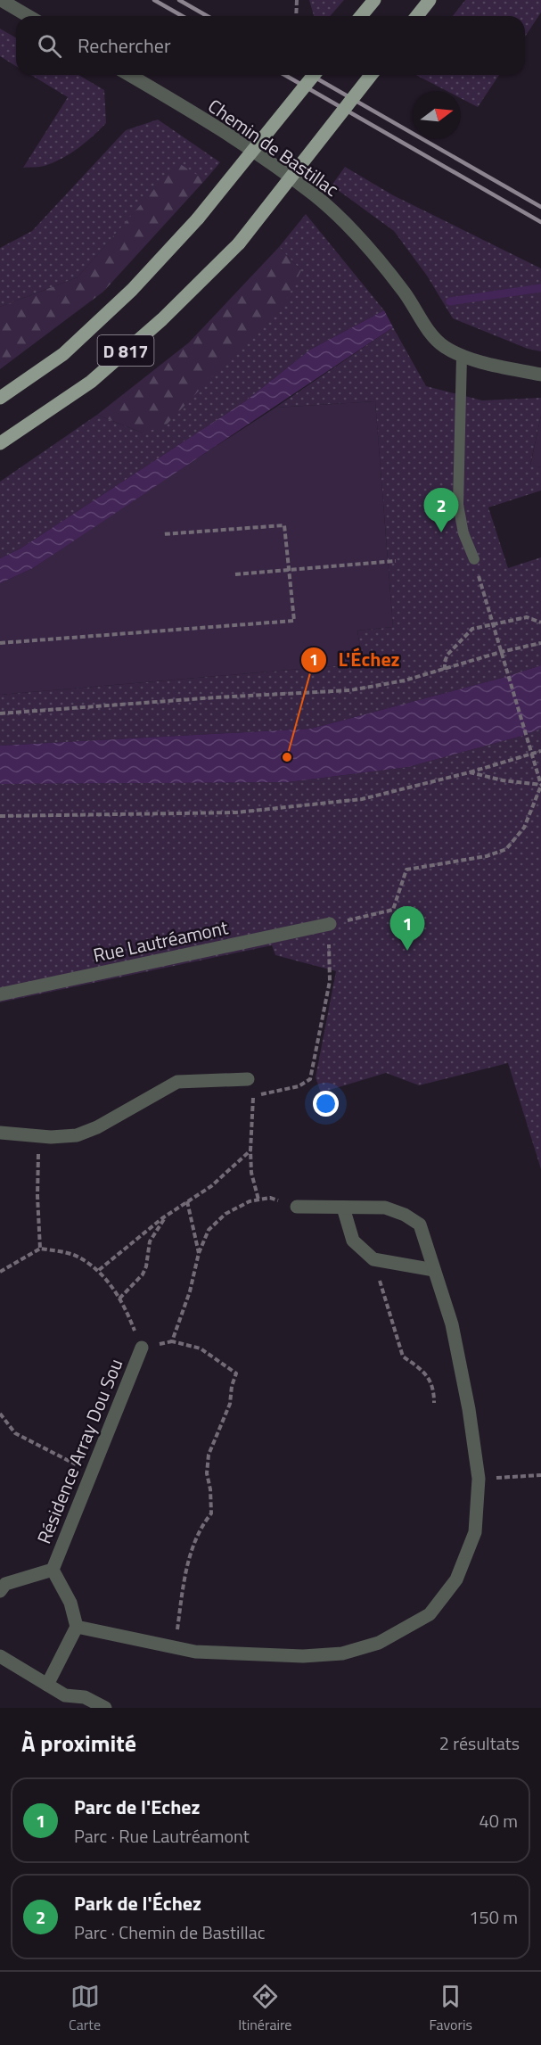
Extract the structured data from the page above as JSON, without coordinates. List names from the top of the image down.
{
  "streets": {
    "main road": ["D 817"],
    "street": ["Chemin de Bastillac", "Rue Lautréamont", "Résidence Array Dou Sou"]
  },
  "places": ["L'Échez"],
  "north": "right",
  "page": {
    "search": "Rechercher",
    "pins": ["2", "1"],
    "heading": ["À proximité", "2 résultats"],
    "list": [
      {
        "mark": "1",
        "name": "Parc de l'Echez",
        "note": "Parc · Rue Lautréamont",
        "value": "40 m"
      },
      {
        "mark": "2",
        "name": "Park de l'Échez",
        "note": "Parc · Chemin de Bastillac",
        "value": "150 m"
      }
    ],
    "nav": ["Carte", "Itinéraire", "Favoris"]
  }
}
